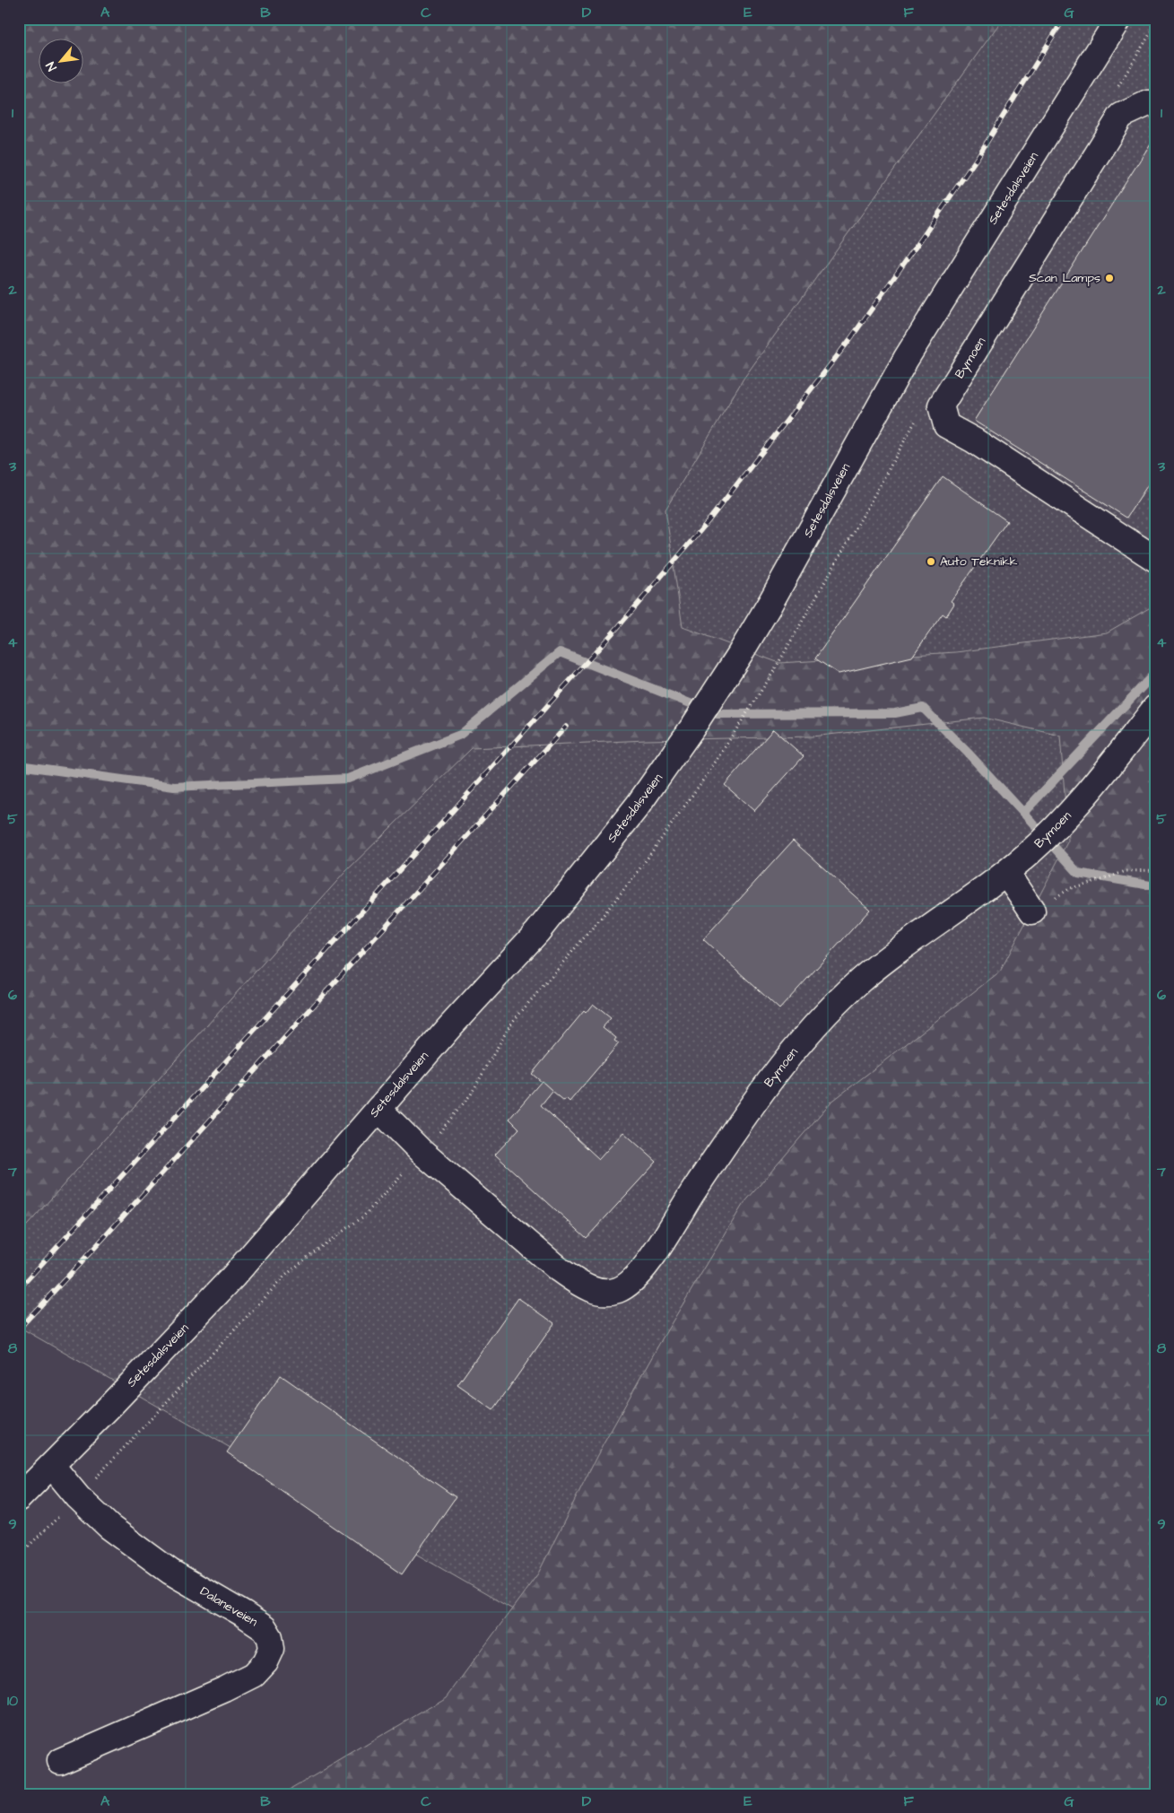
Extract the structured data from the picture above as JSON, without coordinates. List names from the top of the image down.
{
  "streets": {
    "main road": ["Setesdalsveien", "Bymoen", "Dalaneveien"]
  },
  "crossings": [
    ["Setesdalsveien", "Bymoen"],
    ["Setesdalsveien", "Dalaneveien"]
  ],
  "places": ["Scan Lamps", "Auto Teknikk"],
  "north": "bottom left",
  "grid": {
    "columns": [
      "A",
      "B",
      "C",
      "D",
      "E",
      "F",
      "G"
    ],
    "rows": [
      "1",
      "2",
      "3",
      "4",
      "5",
      "6",
      "7",
      "8",
      "9",
      "10"
    ]
  }
}
